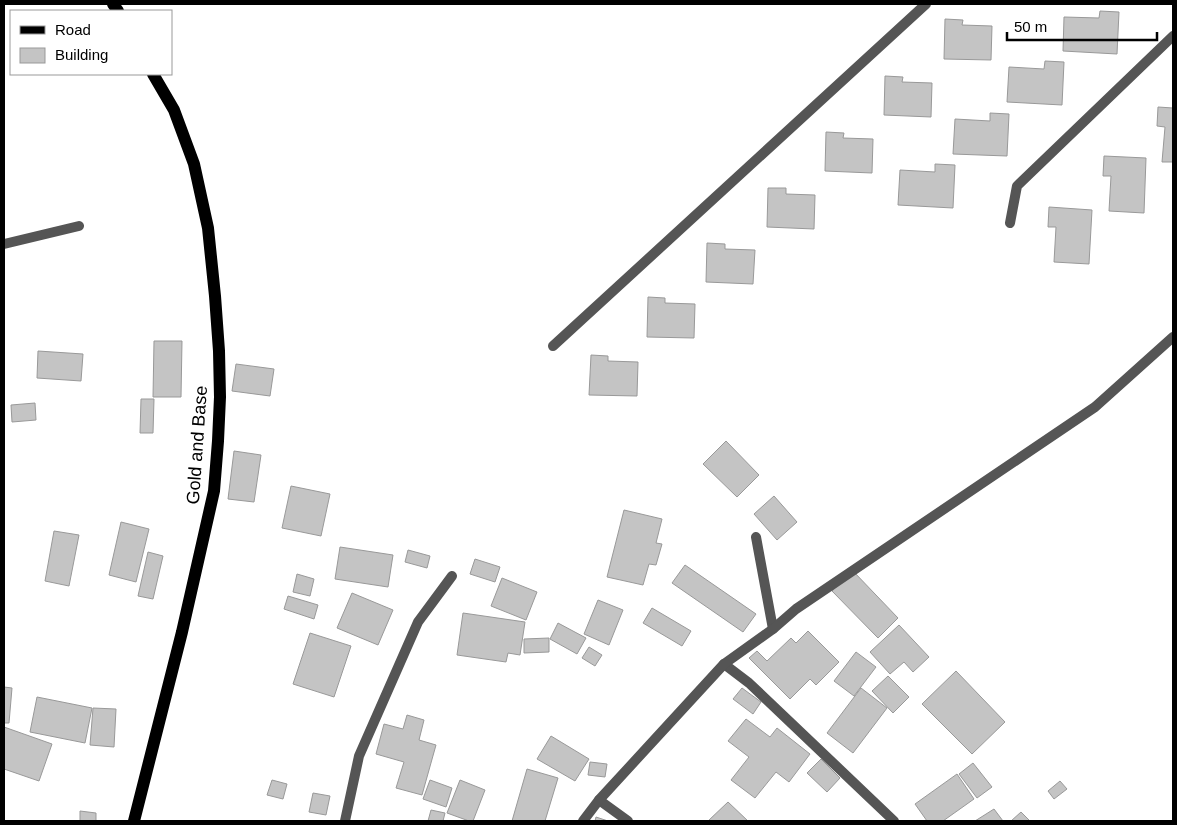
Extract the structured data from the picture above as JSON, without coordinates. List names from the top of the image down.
{
  "streets": {
    "main road": ["Gold and Base"]
  },
  "legend": ["Road", "Building"],
  "scale_bar": "50 m"
}
